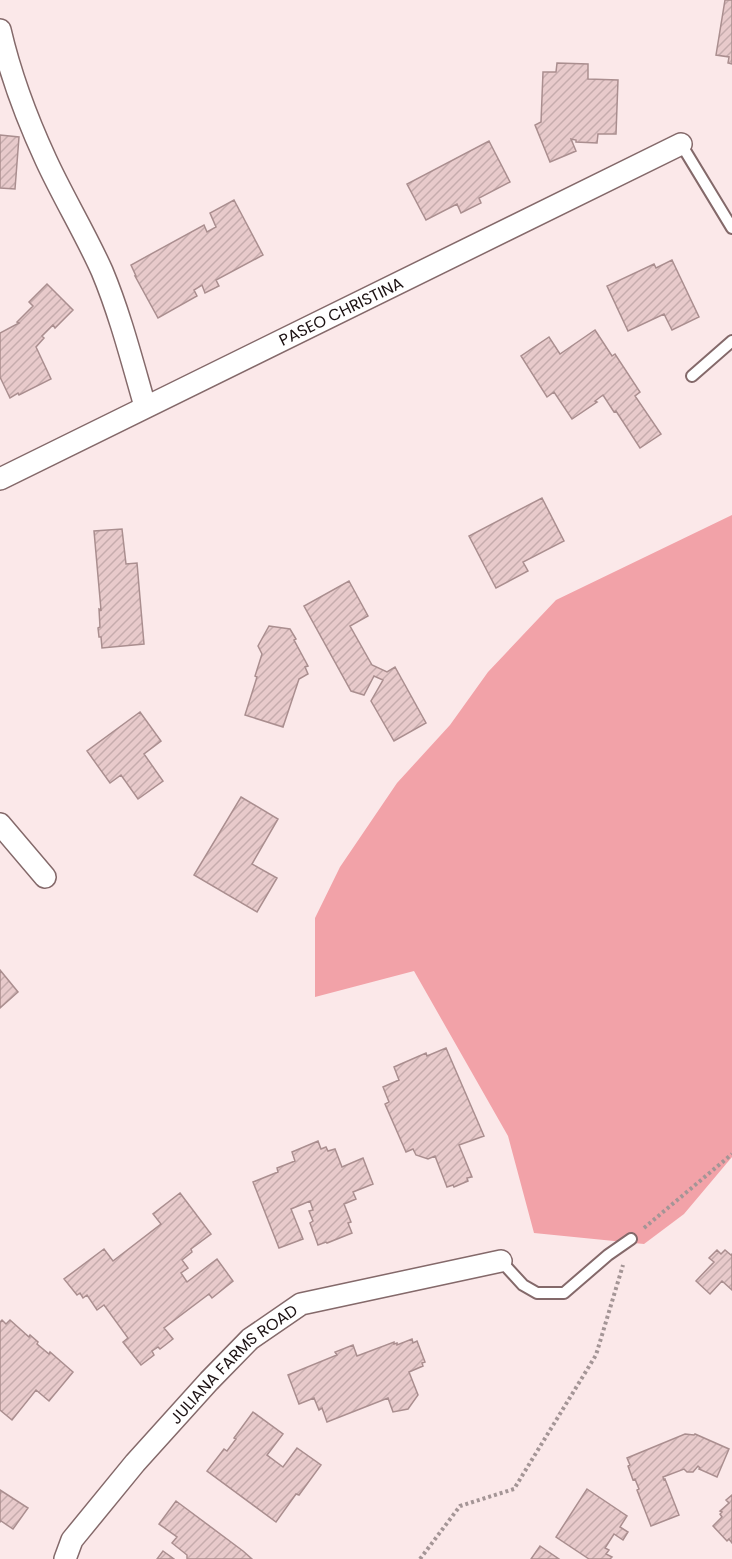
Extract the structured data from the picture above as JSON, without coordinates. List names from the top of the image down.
{
  "streets": {
    "street": ["PASEO CHRISTINA", "JULIANA FARMS ROAD"]
  }
}
